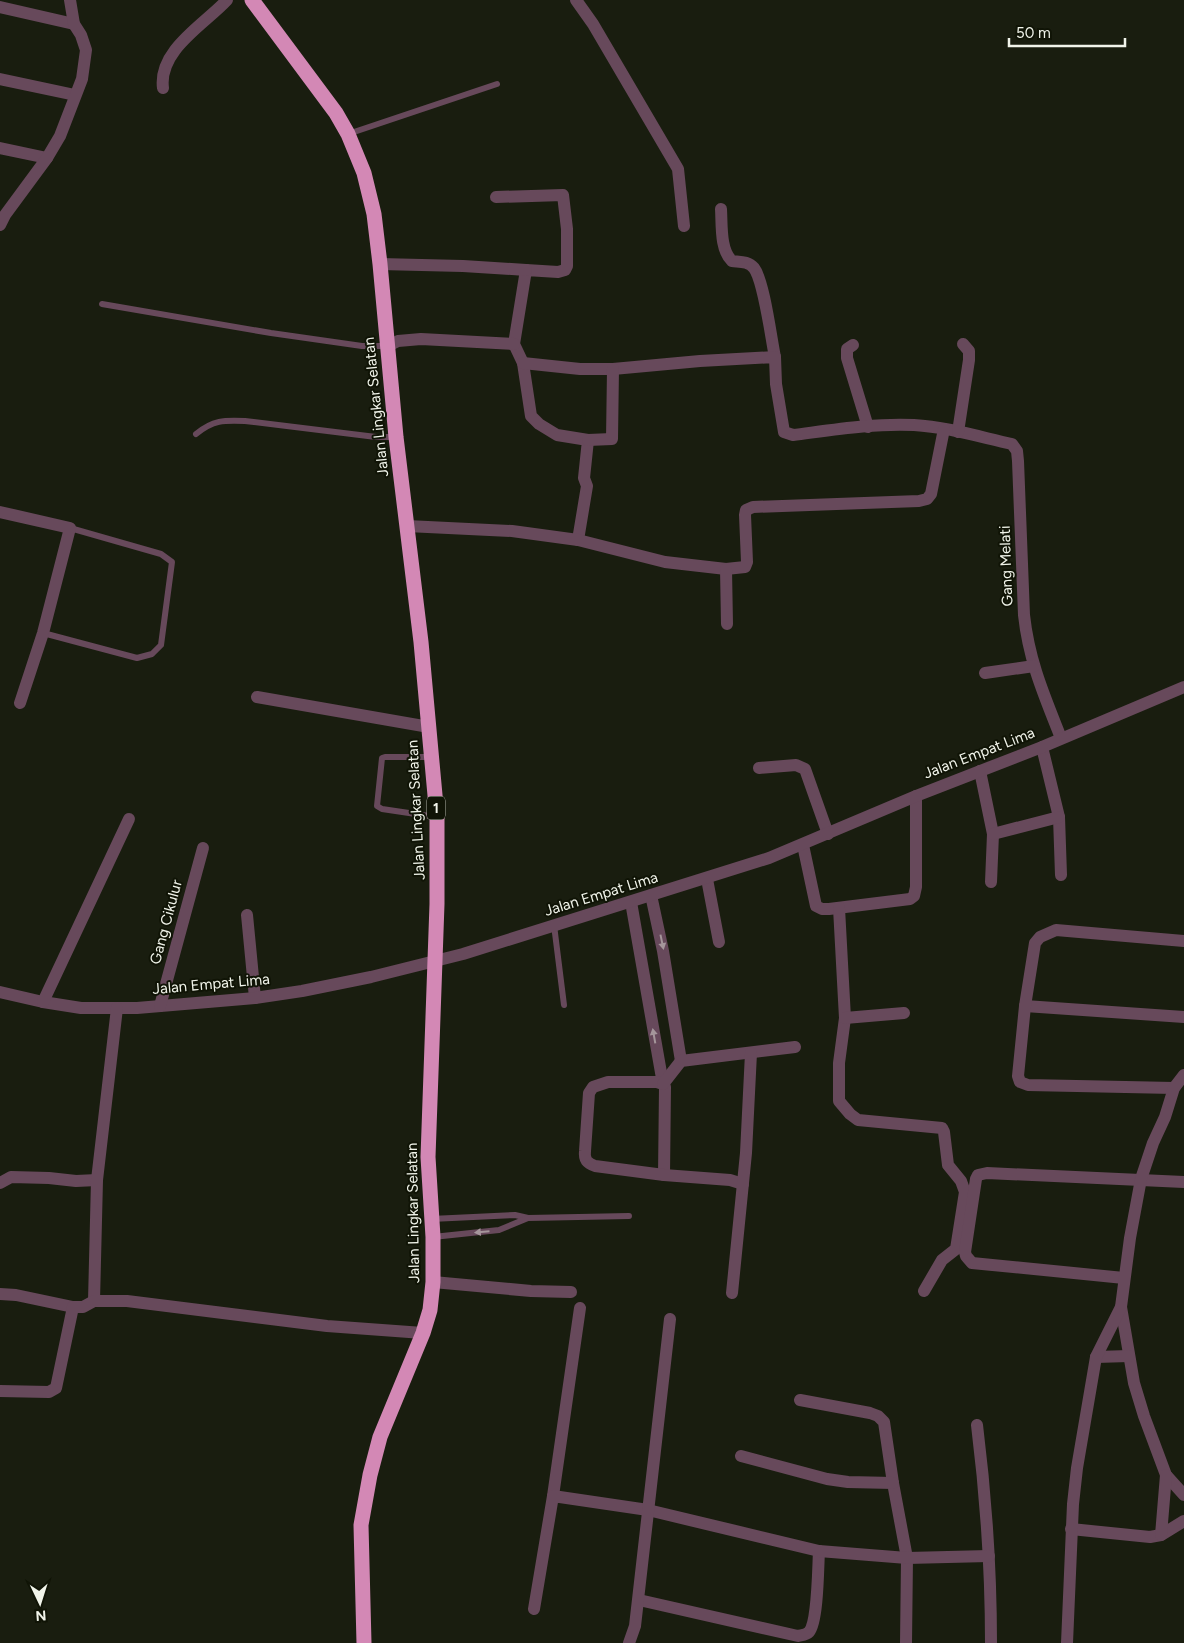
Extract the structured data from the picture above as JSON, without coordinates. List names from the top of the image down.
{
  "streets": {
    "highway": ["Jalan Lingkar Selatan", "1"],
    "street": ["Gang Melati", "Jalan Empat Lima", "Gang Cikulur"]
  },
  "crossings": [
    ["Jalan Lingkar Selatan", "Jalan Empat Lima"],
    ["Gang Melati", "Jalan Empat Lima"],
    ["Jalan Empat Lima", "Gang Cikulur"]
  ],
  "scale_bar": "50 m",
  "north": "bottom"
}
